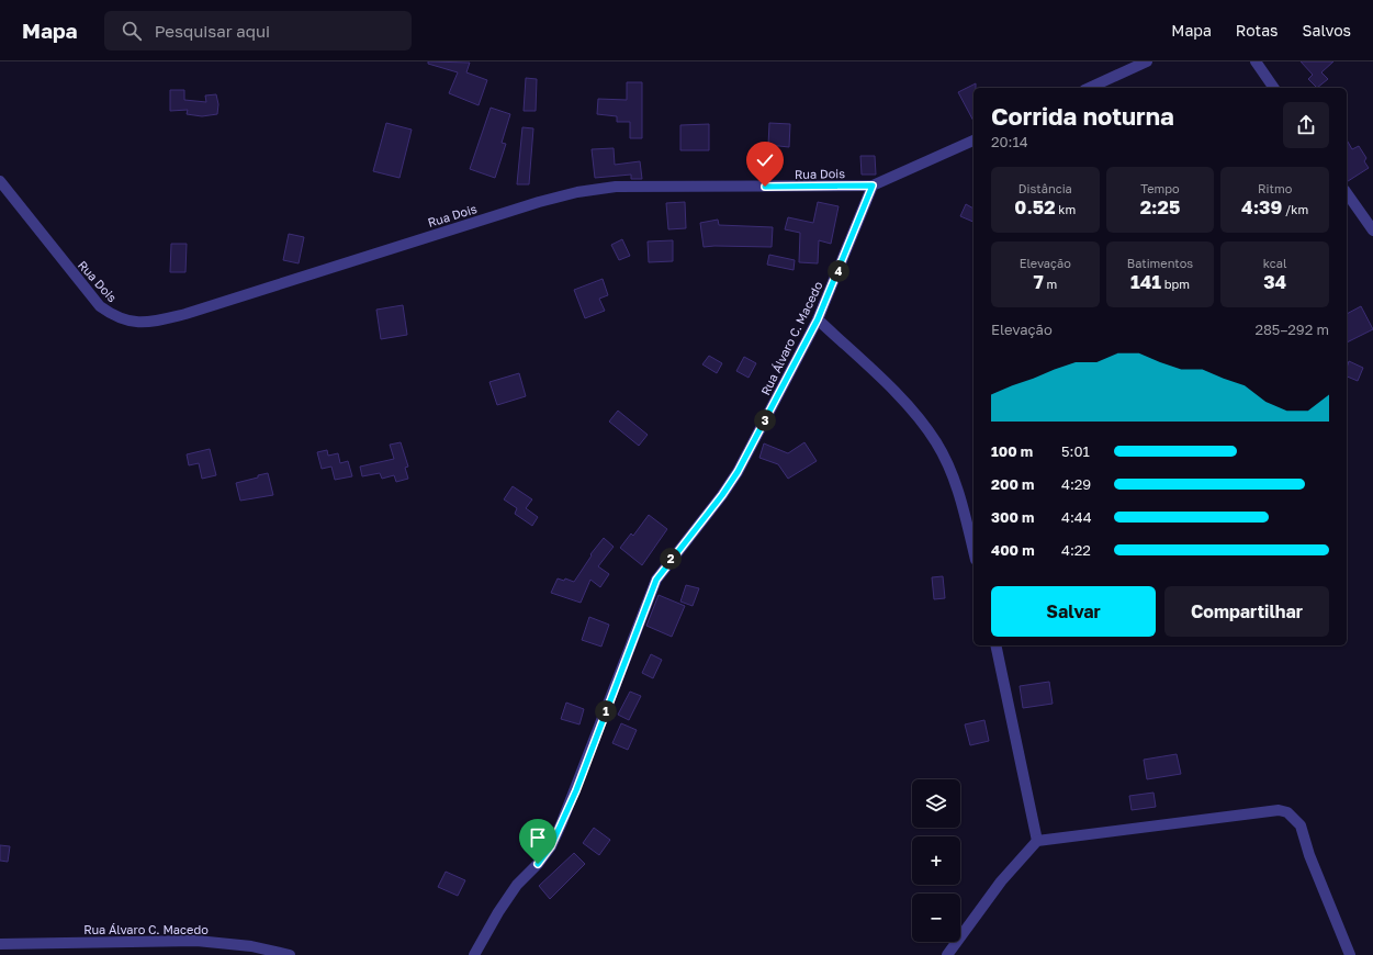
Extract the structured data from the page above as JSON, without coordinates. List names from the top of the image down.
{
  "streets": {
    "street": ["Rua Dois", "Rua Álvaro C. Macedo"]
  },
  "crossings": [
    ["Rua Dois", "Rua Álvaro C. Macedo"]
  ],
  "page": {
    "header": "Mapa",
    "search": "Pesquisar aqui",
    "nav": ["Mapa", "Rotas", "Salvos"],
    "heading": ["Corrida noturna", "20:14"],
    "stats": [
      ["Distância", "0.52 km"],
      ["Tempo", "2:25"],
      ["Ritmo", "4:39 /km"],
      ["Elevação", "7 m"],
      ["Batimentos", "141 bpm"],
      ["kcal", "34"]
    ],
    "pins": [
      "4",
      "3",
      "2",
      "1"
    ],
    "chart": ["Elevação", "285–292 m"],
    "list": [
      {
        "name": "100 m",
        "note": "5:01"
      },
      {
        "name": "200 m",
        "note": "4:29"
      },
      {
        "name": "300 m",
        "note": "4:44"
      },
      {
        "name": "400 m",
        "note": "4:22"
      }
    ],
    "buttons": ["Salvar", "Compartilhar"],
    "map_buttons": ["+", "−"]
  }
}
